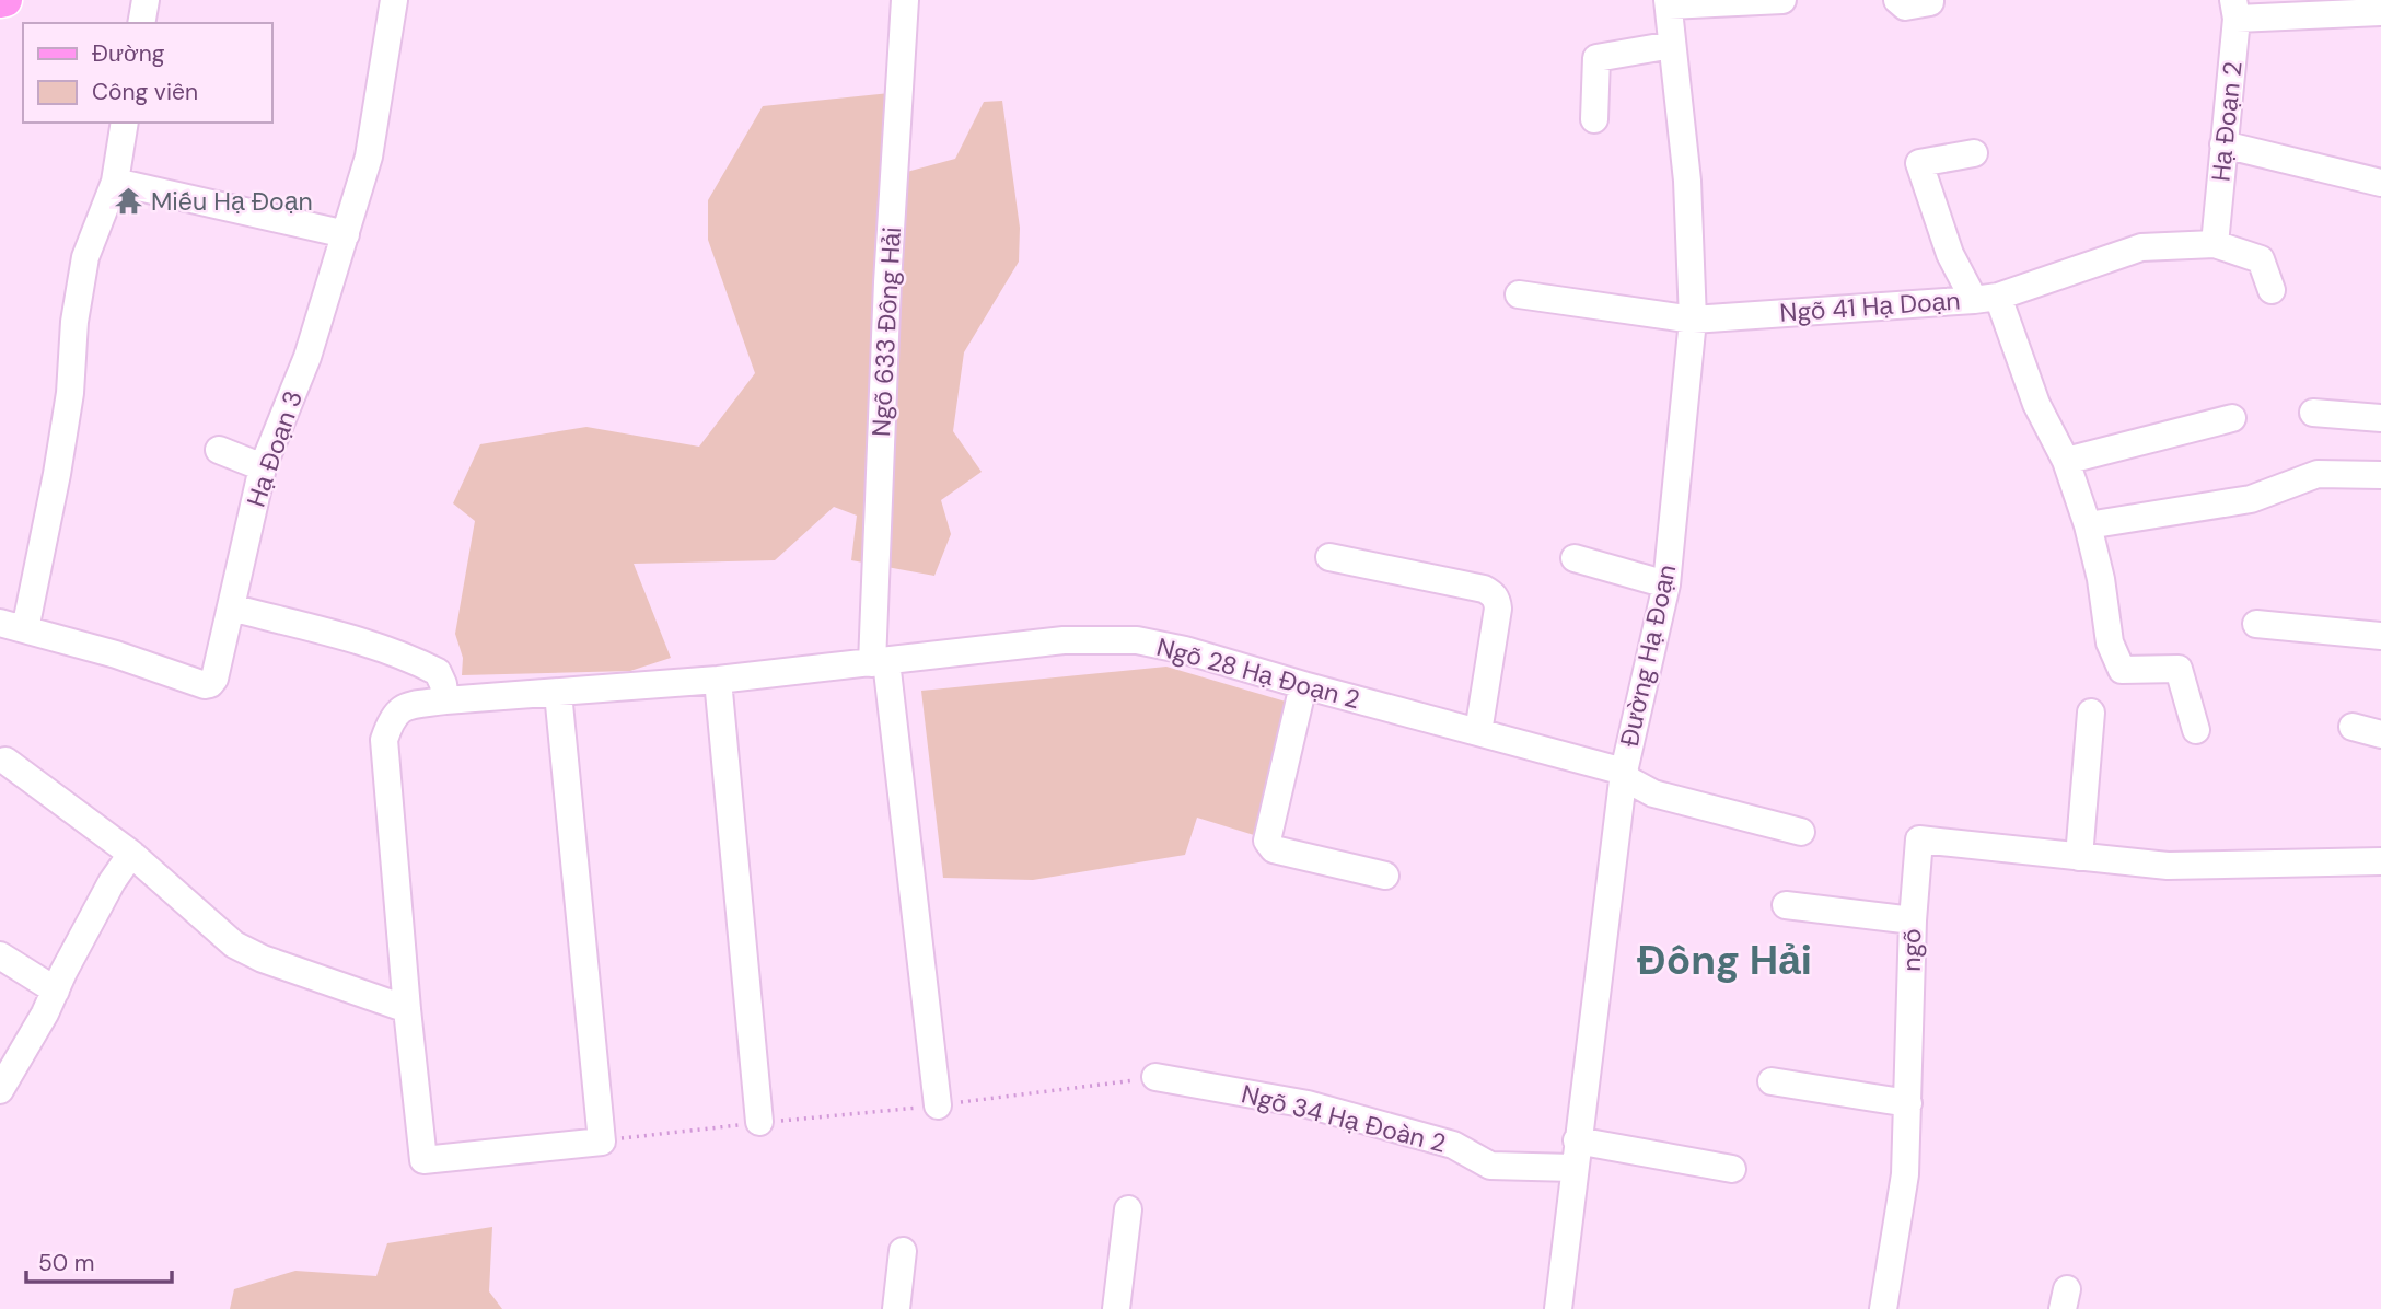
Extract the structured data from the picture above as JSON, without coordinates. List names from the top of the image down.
{
  "streets": {
    "street": [
      "Hạ Đoạn 2",
      "Ngõ 41 Hạ Doạn",
      "Ngõ 633 Đông Hải",
      "Hạ Đoạn 3",
      "Đường Hạ Đoạn",
      "Ngõ 28 Hạ Đoạn 2",
      "ngõ",
      "Ngõ 34 Hạ Đoàn 2"
    ]
  },
  "crossings": [
    ["Hạ Đoạn 2", "Ngõ 41 Hạ Doạn"],
    ["Ngõ 41 Hạ Doạn", "Đường Hạ Đoạn"],
    ["Ngõ 633 Đông Hải", "Ngõ 28 Hạ Đoạn 2"],
    ["Đường Hạ Đoạn", "Ngõ 28 Hạ Đoạn 2"],
    ["Đường Hạ Đoạn", "Ngõ 34 Hạ Đoàn 2"]
  ],
  "districts": ["Đông Hải"],
  "places": {
    "temple": ["Miếu Hạ Đoạn"]
  },
  "legend": ["Đường", "Công viên"],
  "scale_bar": "50 m"
}
